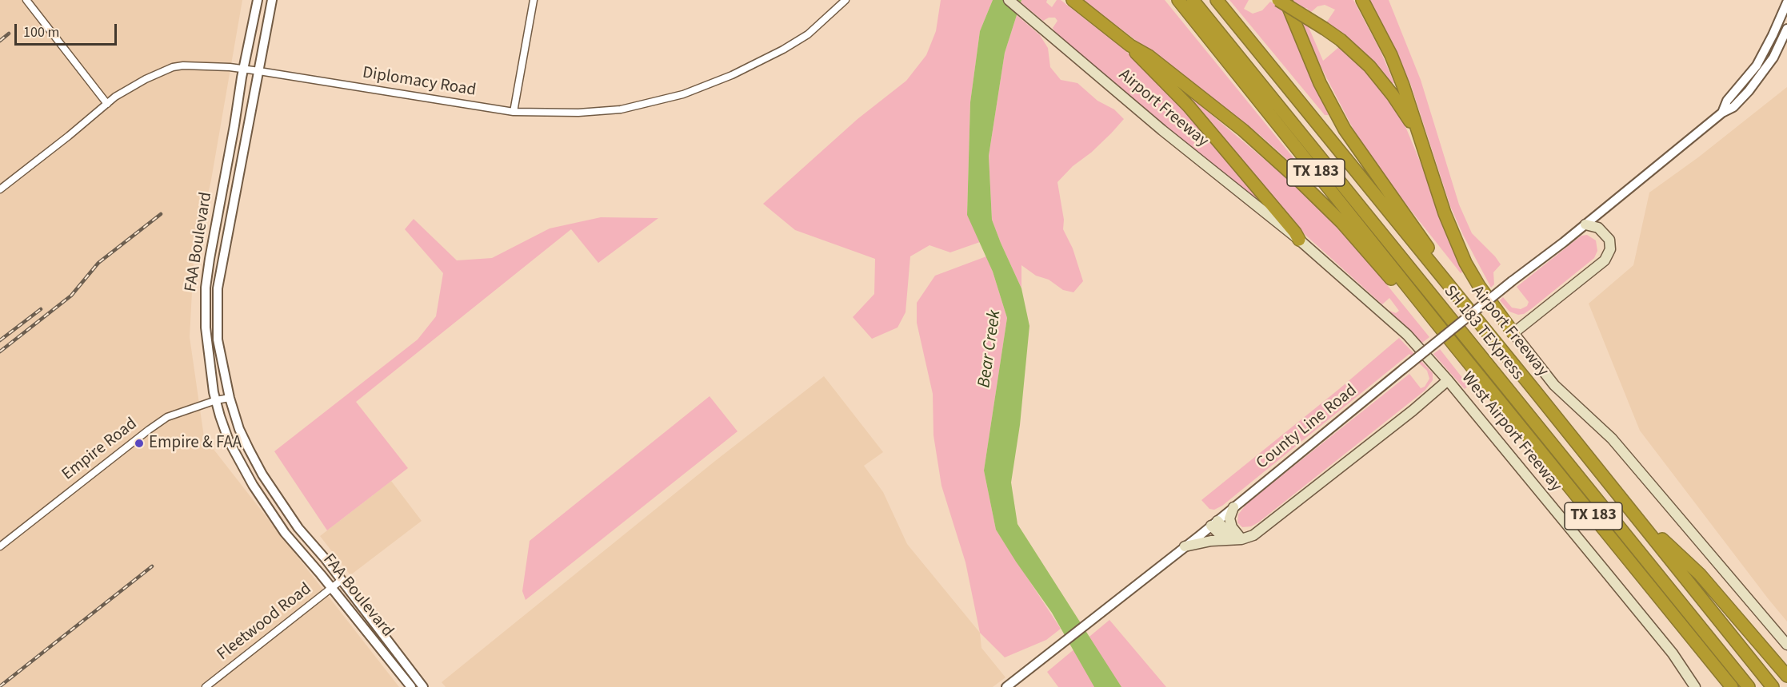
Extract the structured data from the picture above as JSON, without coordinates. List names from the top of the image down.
{
  "streets": {
    "highway": ["Airport Freeway", "TX 183", "SH 183 TEXpress"],
    "main road": ["West Airport Freeway"],
    "street": [
      "Diplomacy Road",
      "FAA Boulevard",
      "County Line Road",
      "Empire Road",
      "Fleetwood Road"
    ]
  },
  "crossings": [
    ["Diplomacy Road", "FAA Boulevard"],
    ["Airport Freeway", "West Airport Freeway"],
    ["FAA Boulevard", "Empire Road"],
    ["FAA Boulevard", "Fleetwood Road"]
  ],
  "water": ["Bear Creek"],
  "places": ["Empire & FAA"],
  "scale_bar": "100 m"
}
